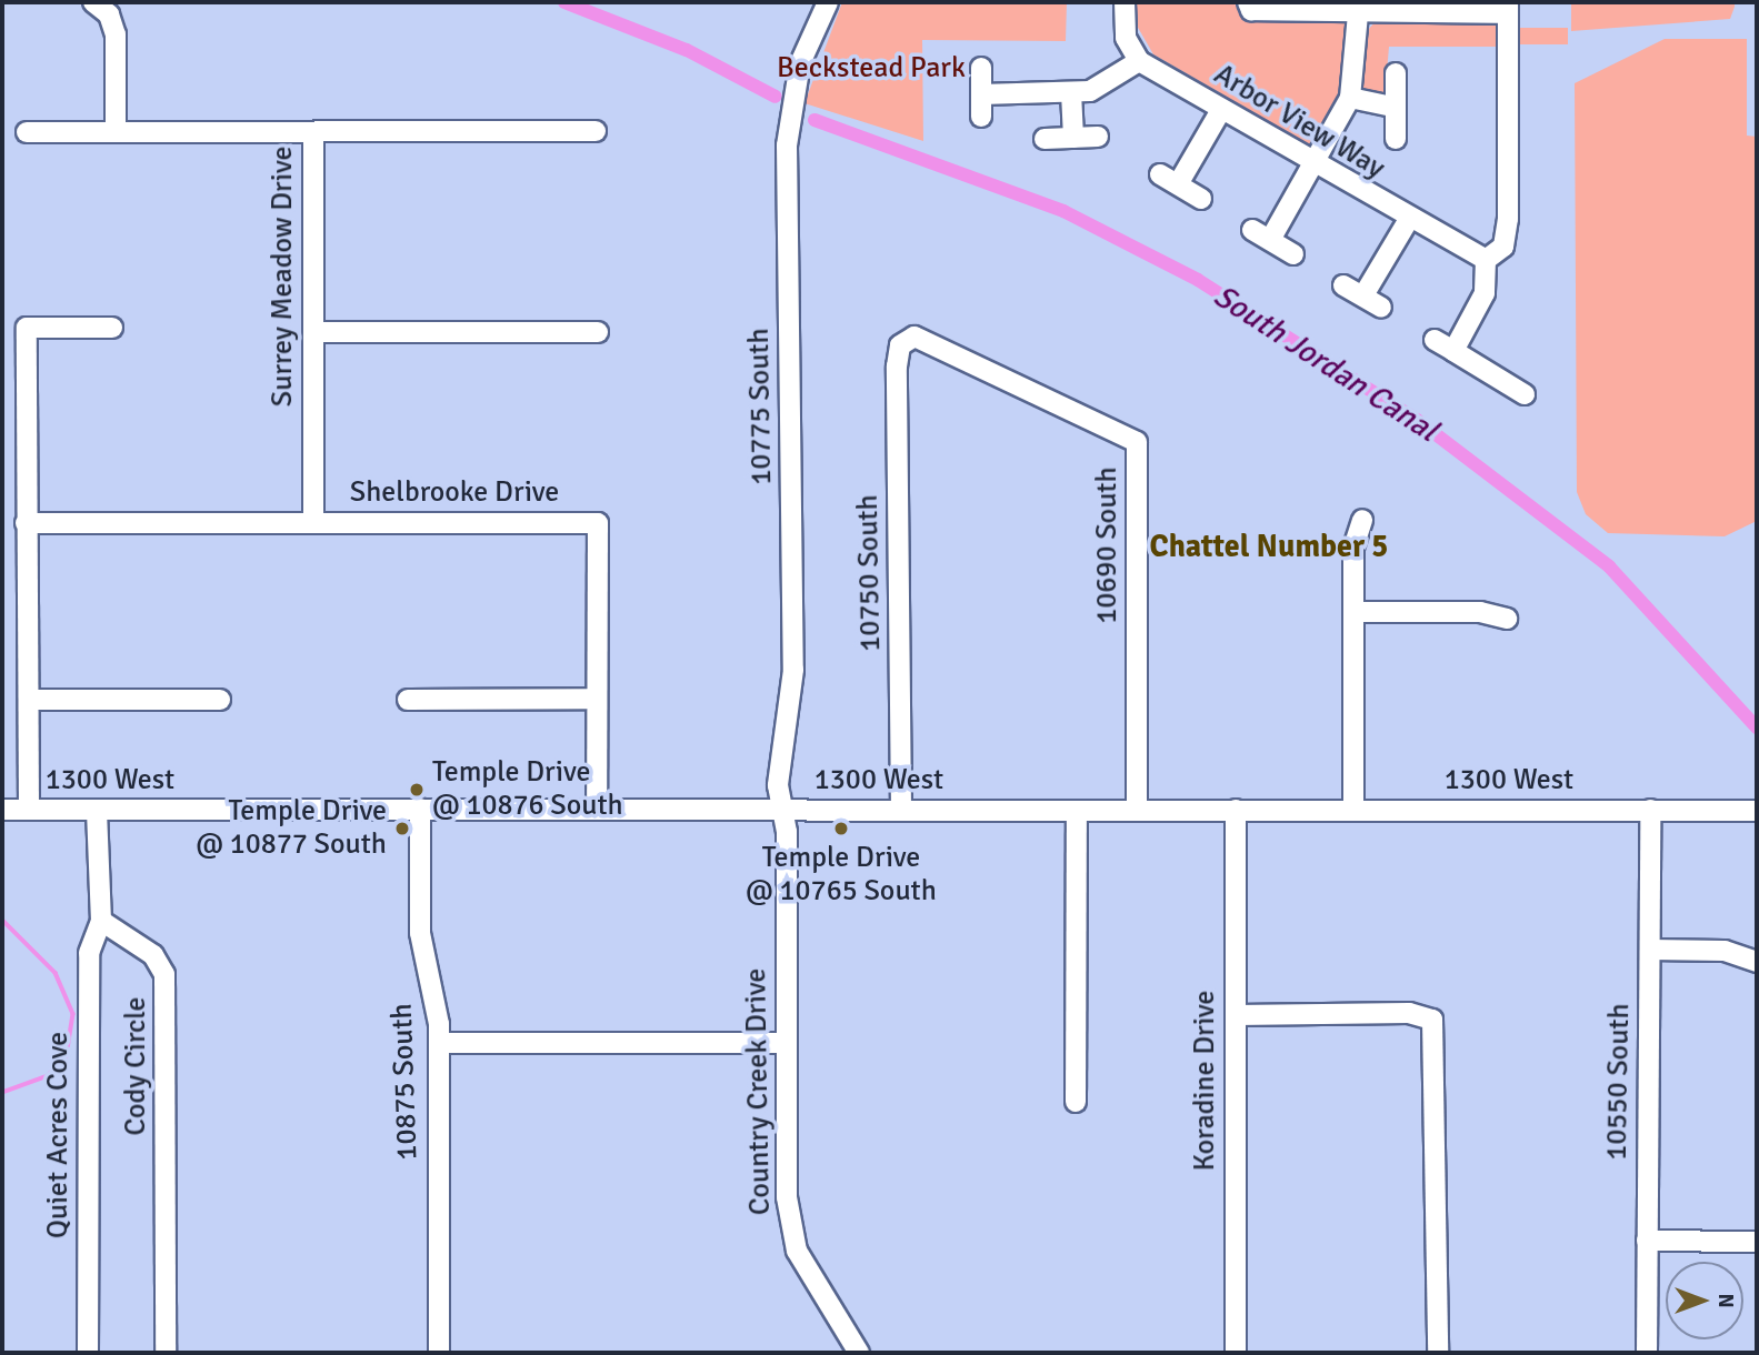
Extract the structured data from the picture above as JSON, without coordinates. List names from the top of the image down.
{
  "streets": {
    "street": [
      "Arbor View Way",
      "Surrey Meadow Drive",
      "10775 South",
      "Shelbrooke Drive",
      "10690 South",
      "10750 South",
      "1300 West",
      "Cody Circle",
      "Koradine Drive",
      "10875 South",
      "10550 South",
      "Country Creek Drive",
      "Quiet Acres Cove"
    ]
  },
  "crossings": [
    ["Surrey Meadow Drive", "Shelbrooke Drive"],
    ["10775 South", "1300 West"],
    ["10775 South", "Country Creek Drive"],
    ["Shelbrooke Drive", "1300 West"],
    ["10690 South", "10750 South"],
    ["10690 South", "1300 West"],
    ["10750 South", "1300 West"],
    ["1300 West", "Koradine Drive"],
    ["1300 West", "10875 South"],
    ["1300 West", "10550 South"],
    ["1300 West", "Country Creek Drive"],
    ["Cody Circle", "Quiet Acres Cove"]
  ],
  "districts": ["Chattel Number 5"],
  "water": ["South Jordan Canal"],
  "parks": ["Beckstead Park"],
  "places": ["Temple Drive @ 10876 South", "Temple Drive @ 10877 South", "Temple Drive @ 10765 South"],
  "north": "right"
}
